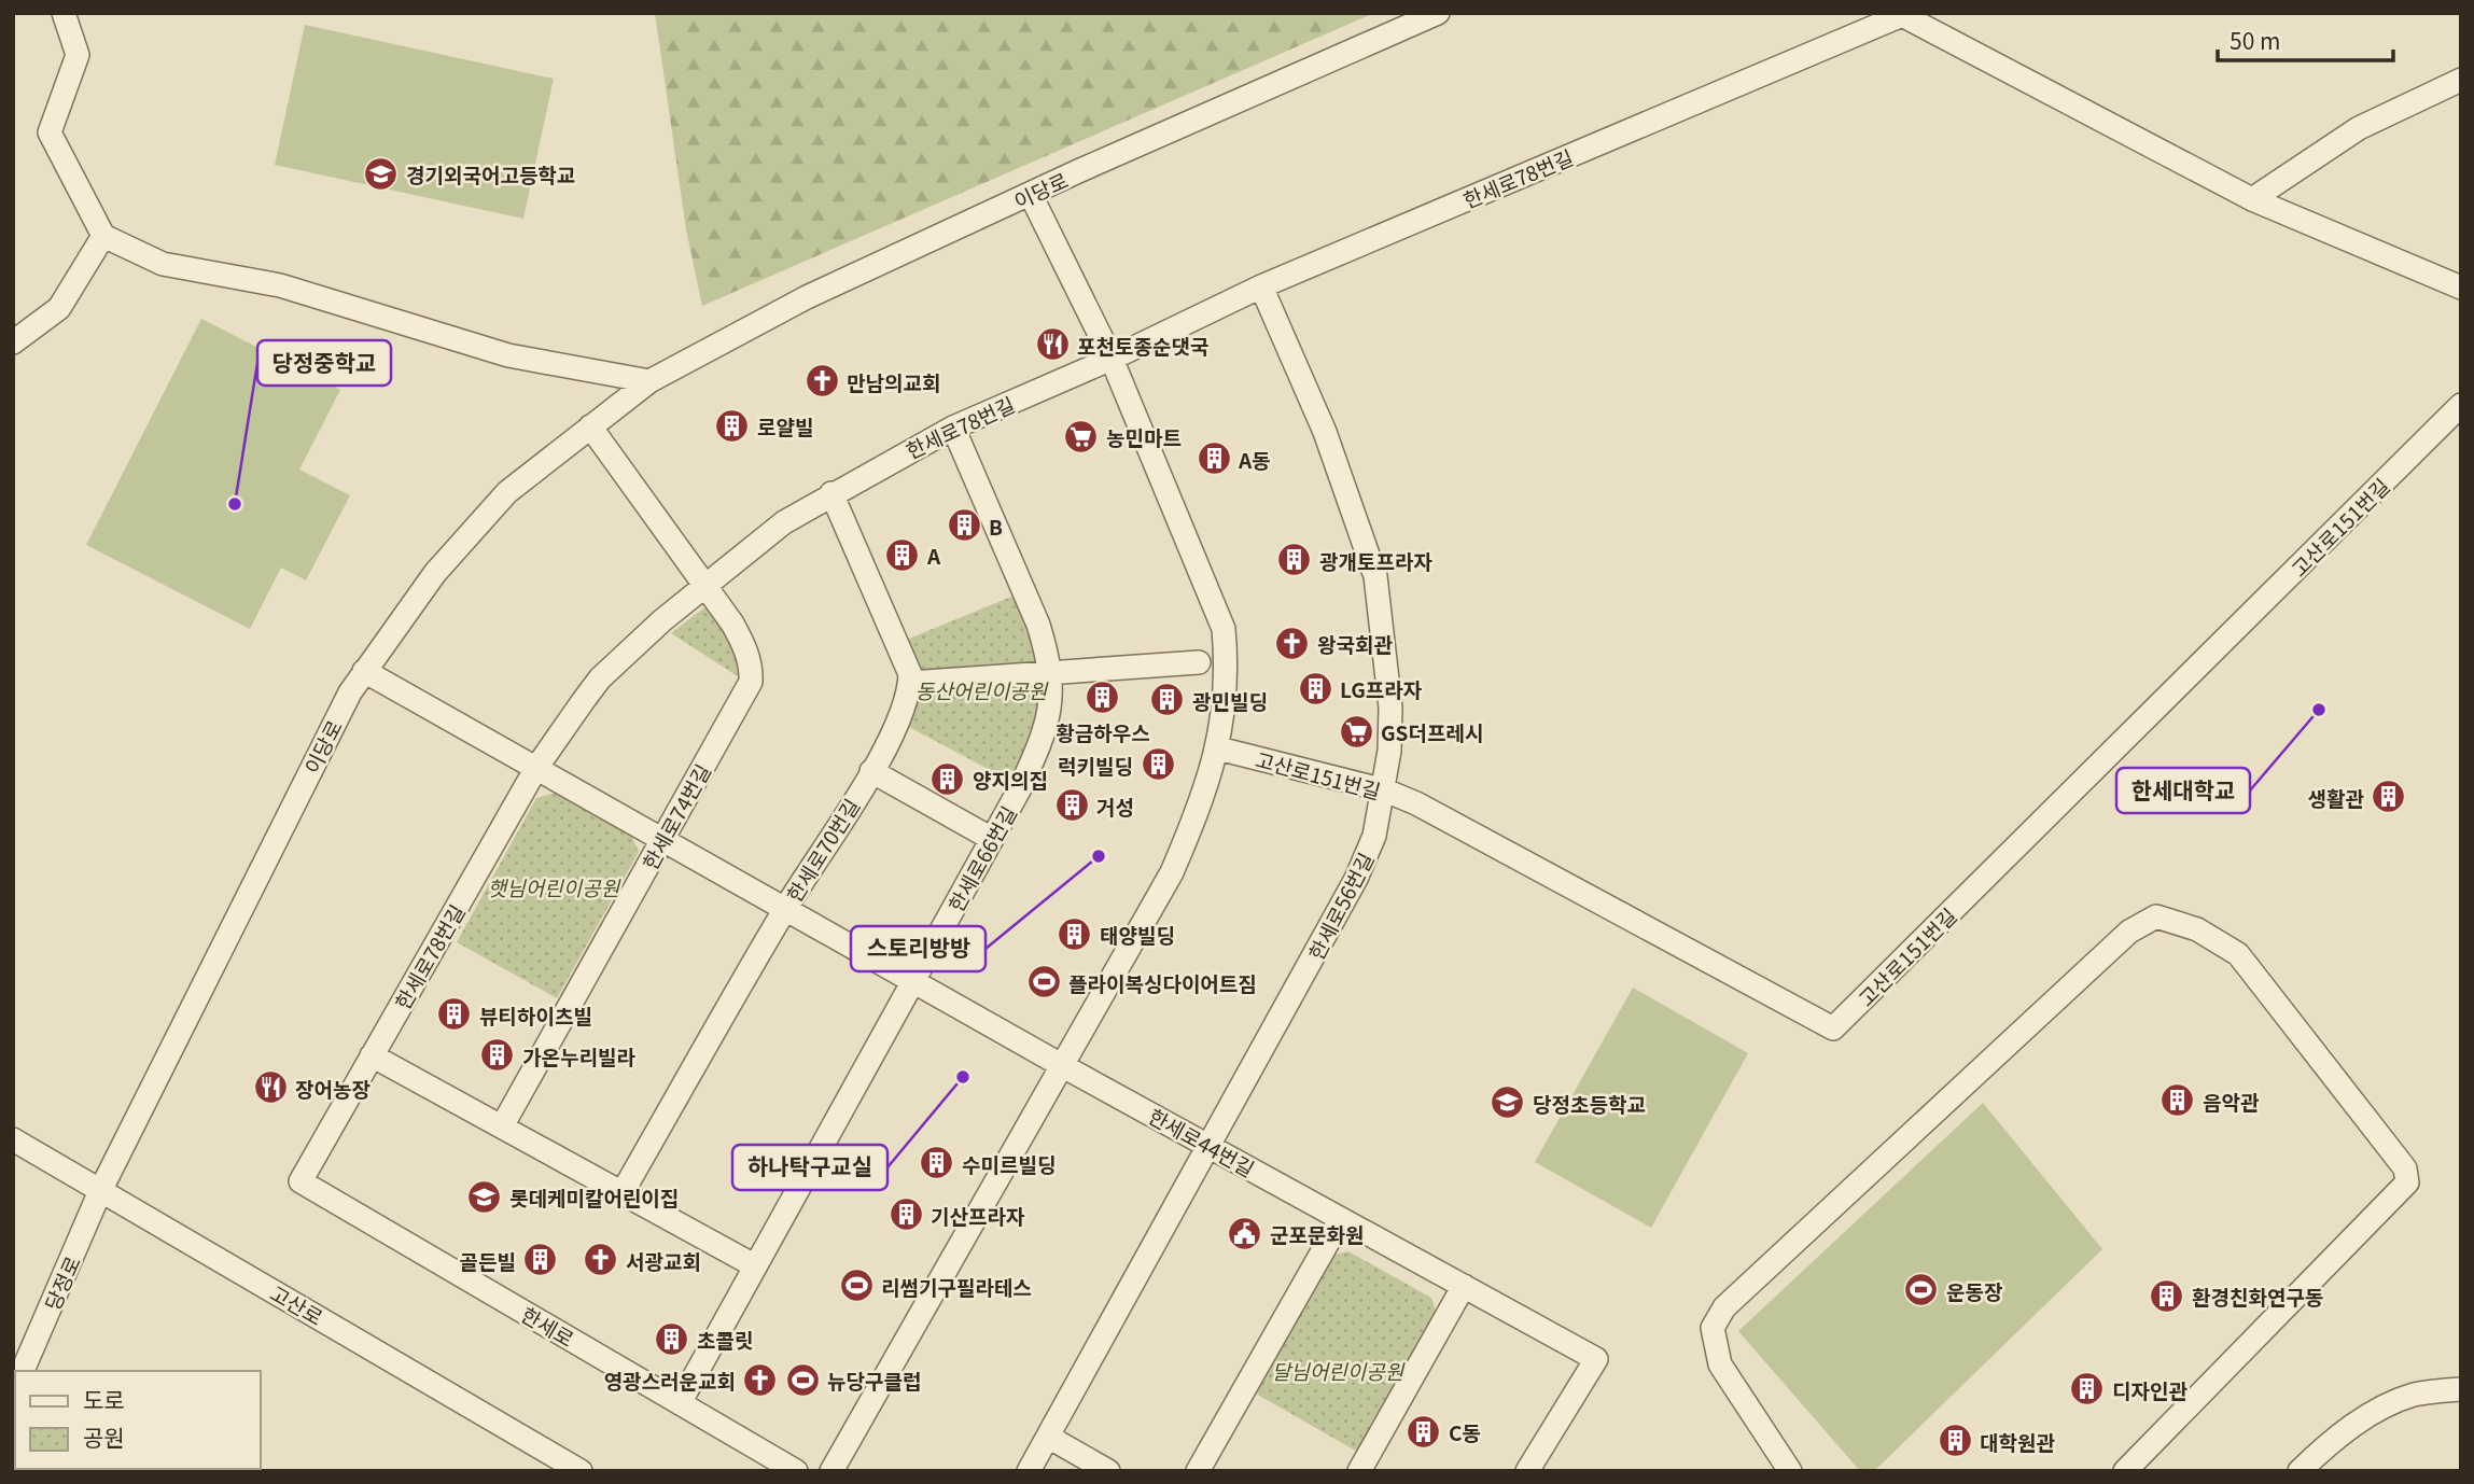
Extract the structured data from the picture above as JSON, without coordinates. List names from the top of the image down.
{
  "streets": {
    "street": [
      "한세로78번길",
      "이당로",
      "고산로151번길",
      "한세로74번길",
      "한세로70번길",
      "한세로66번길",
      "한세로56번길",
      "한세로44번길",
      "당정로",
      "고산로",
      "한세로"
    ]
  },
  "crossings": [
    ["한세로78번길", "한세로74번길"],
    ["한세로78번길", "한세로66번길"],
    ["한세로78번길", "한세로56번길"],
    ["한세로78번길", "한세로44번길"],
    ["한세로78번길", "한세로"],
    ["이당로", "한세로74번길"],
    ["이당로", "한세로44번길"],
    ["이당로", "당정로"],
    ["이당로", "고산로"],
    ["고산로151번길", "한세로56번길"],
    ["한세로74번길", "한세로44번길"],
    ["한세로70번길", "한세로44번길"],
    ["한세로66번길", "한세로44번길"],
    ["한세로66번길", "한세로"],
    ["한세로56번길", "한세로44번길"],
    ["당정로", "고산로"]
  ],
  "parks": ["동산어린이공원", "햇님어린이공원", "달님어린이공원"],
  "places": {
    "school or university": ["경기외국어고등학교", "당정초등학교", "롯데케미칼어린이집"],
    "restaurant": ["포천토종순댓국", "장어농장"],
    "church": [
      "만남의교회",
      "왕국회관",
      "서광교회",
      "영광스러운교회"
    ],
    "building": [
      "로얄빌",
      "A동",
      "B",
      "A",
      "광개토프라자",
      "LG프라자",
      "황금하우스",
      "광민빌딩",
      "럭키빌딩",
      "양지의집",
      "생활관",
      "거성",
      "태양빌딩",
      "뷰티하이츠빌",
      "가온누리빌라",
      "음악관",
      "수미르빌딩",
      "기산프라자",
      "골든빌",
      "환경친화연구동",
      "초콜릿",
      "디자인관",
      "C동",
      "대학원관"
    ],
    "supermarket": ["농민마트", "GS더프레시"],
    "other": [
      "당정중학교",
      "한세대학교",
      "스토리방방",
      "하나탁구교실"
    ],
    "sports": [
      "플라이복싱다이어트짐",
      "리썸기구필라테스",
      "운동장",
      "뉴당구클럽"
    ],
    "public building": ["군포문화원"]
  },
  "legend": ["도로", "공원"],
  "scale_bar": "50 m"
}
